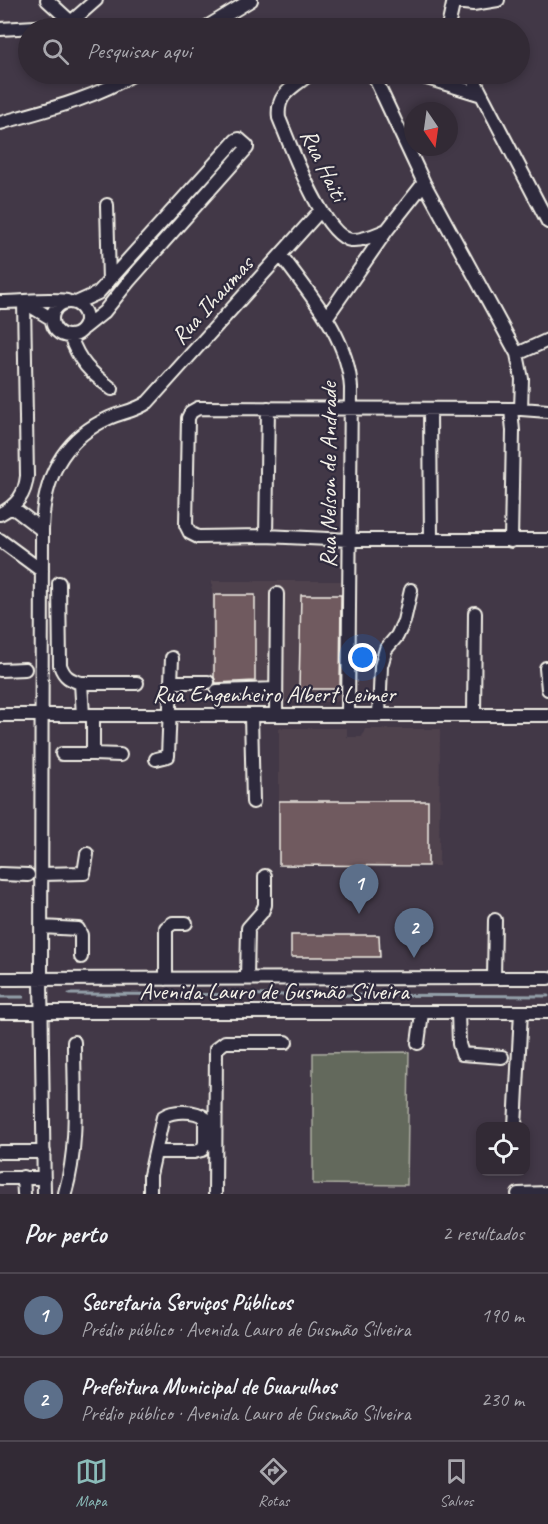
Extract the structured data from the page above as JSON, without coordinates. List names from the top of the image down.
{
  "streets": {
    "street": [
      "Rua Haiti",
      "Rua Ihaumas",
      "Rua Nelson de Andrade",
      "Rua Engenheiro Albert Leimer",
      "Avenida Lauro de Gusmão Silveira"
    ]
  },
  "crossings": [
    ["Rua Haiti", "Rua Ihaumas"],
    ["Rua Ihaumas", "Rua Nelson de Andrade"],
    ["Rua Ihaumas", "Rua Engenheiro Albert Leimer"],
    ["Rua Ihaumas", "Avenida Lauro de Gusmão Silveira"],
    ["Rua Nelson de Andrade", "Rua Engenheiro Albert Leimer"]
  ],
  "north": "bottom",
  "page": {
    "search": "Pesquisar aqui",
    "pins": ["1", "2"],
    "heading": ["Por perto", "2 resultados"],
    "list": [
      {
        "mark": "1",
        "name": "Secretaria Serviços Públicos",
        "note": "Prédio público · Avenida Lauro de Gusmão Silveira",
        "value": "190 m"
      },
      {
        "mark": "2",
        "name": "Prefeitura Municipal de Guarulhos",
        "note": "Prédio público · Avenida Lauro de Gusmão Silveira",
        "value": "230 m"
      }
    ],
    "nav": ["Mapa", "Rotas", "Salvos"]
  }
}
